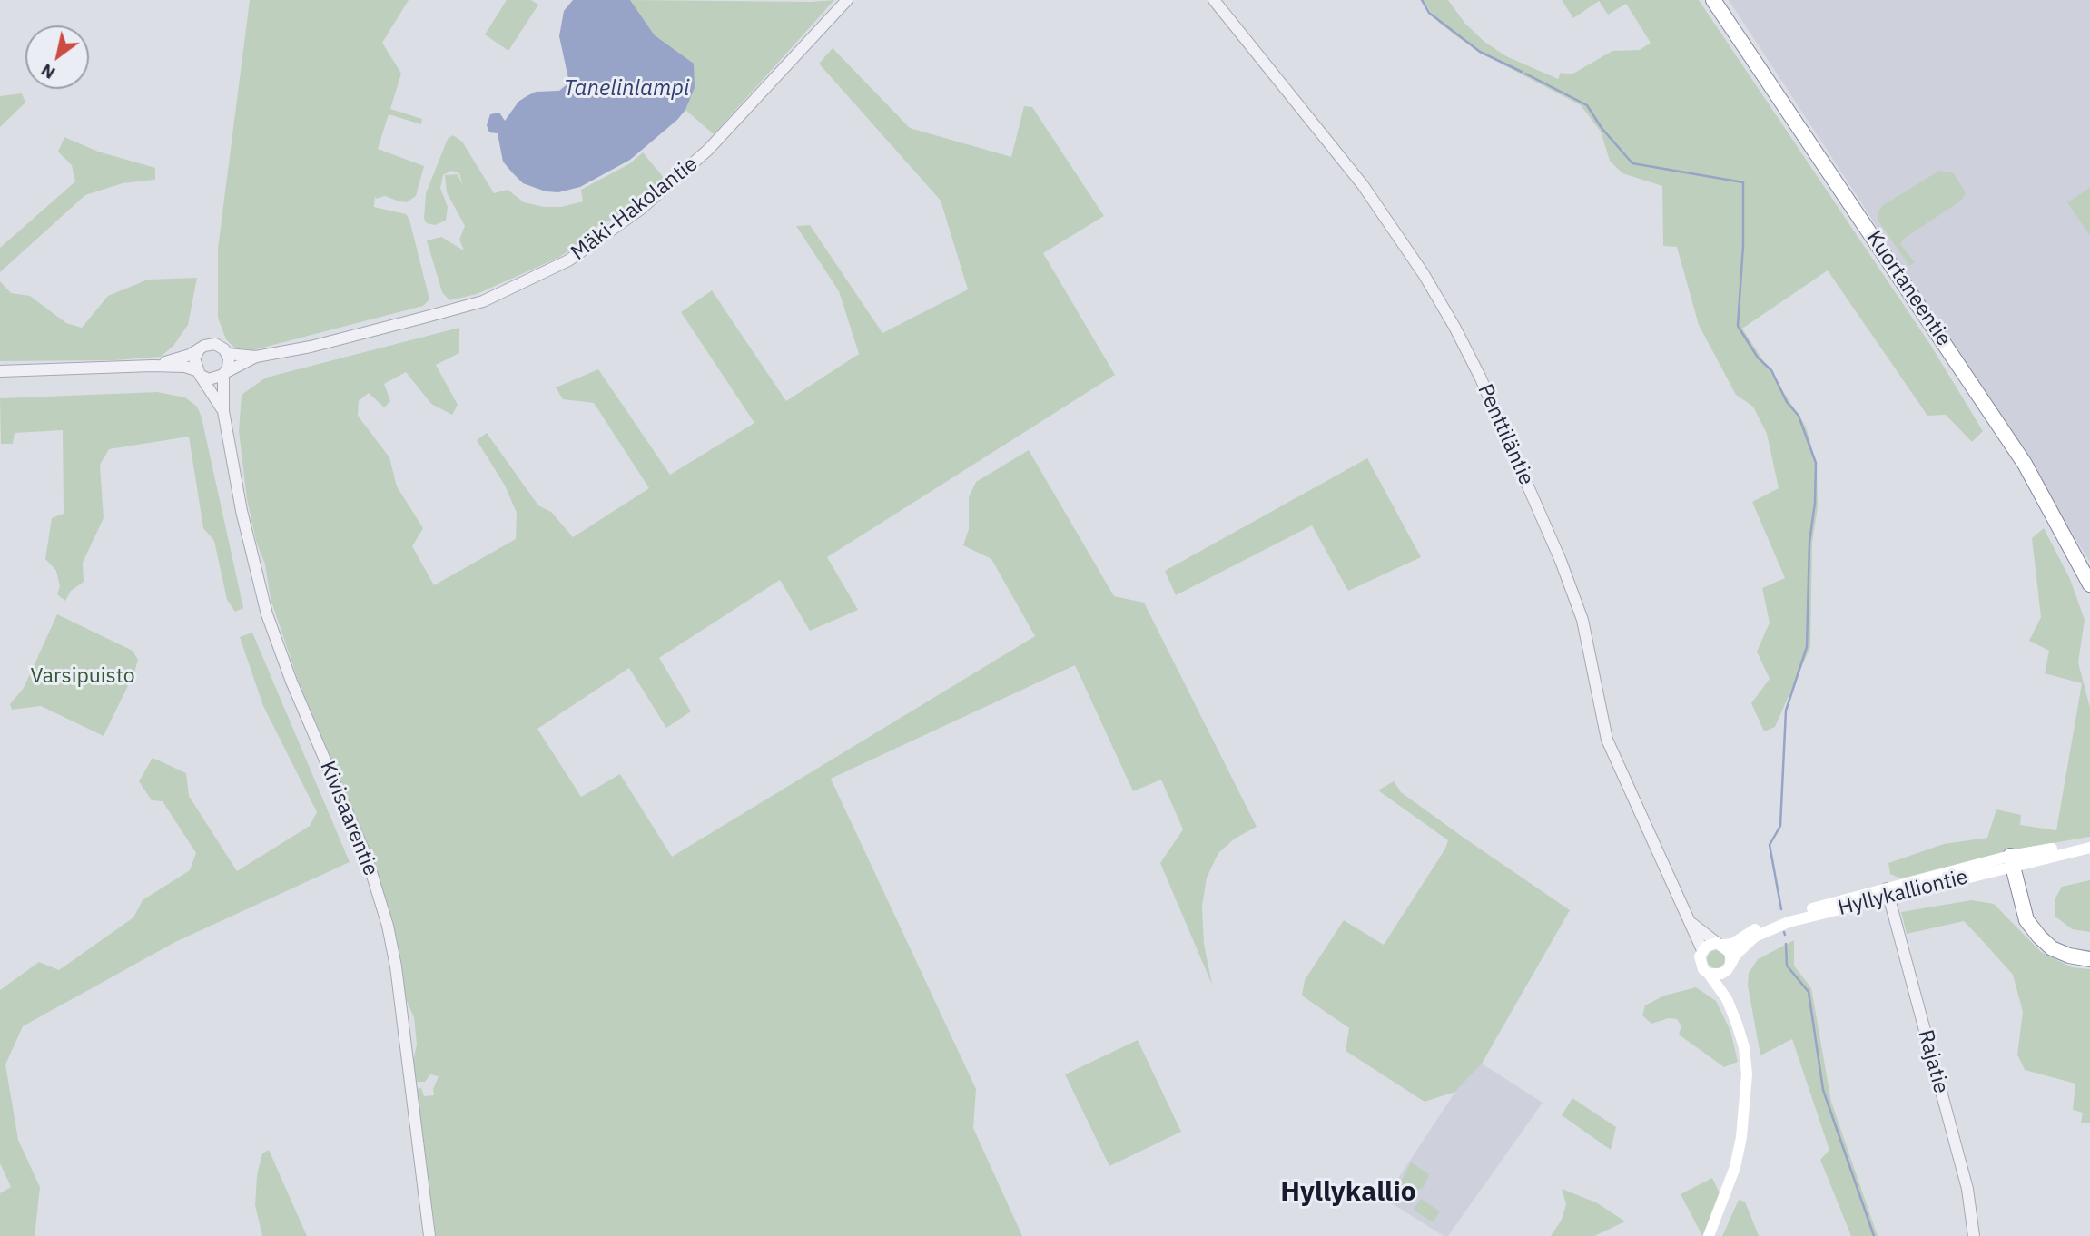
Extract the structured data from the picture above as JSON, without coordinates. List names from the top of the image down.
{
  "streets": {
    "highway": ["Kuortaneentie"],
    "main road": ["Hyllykalliontie"],
    "street": [
      "Mäki-Hakolantie",
      "Penttiläntie",
      "Kivisaarentie",
      "Rajatie"
    ]
  },
  "crossings": [
    ["Mäki-Hakolantie", "Kivisaarentie"],
    ["Penttiläntie", "Hyllykalliontie"],
    ["Hyllykalliontie", "Rajatie"]
  ],
  "districts": ["Hyllykallio"],
  "water": ["Tanelinlampi"],
  "parks": ["Varsipuisto"],
  "north": "bottom left"
}
